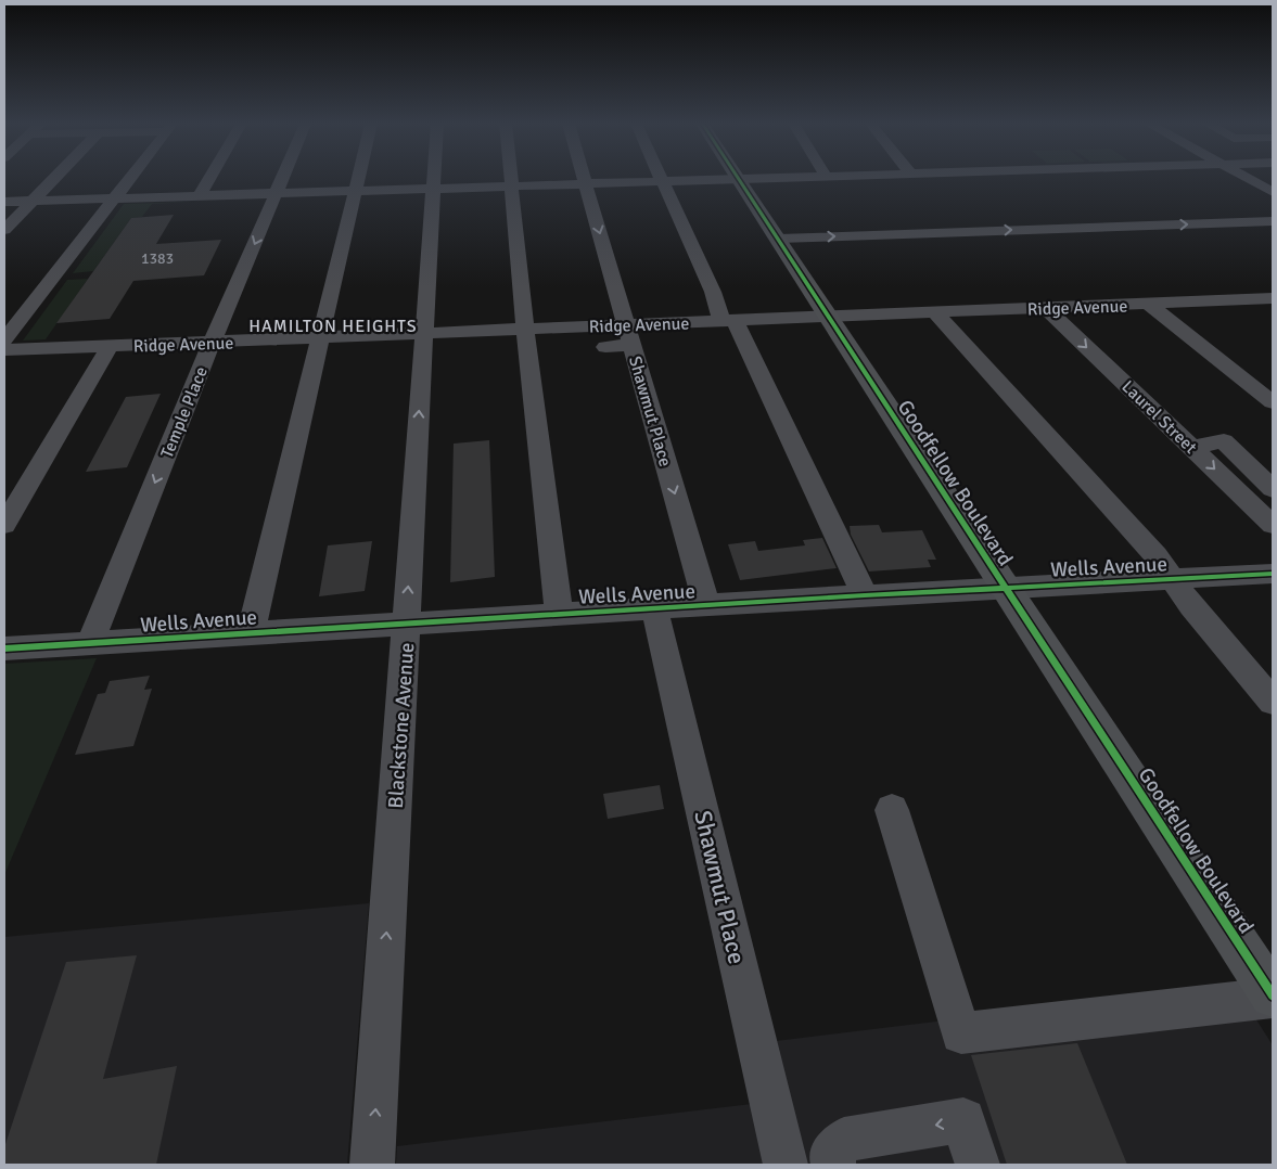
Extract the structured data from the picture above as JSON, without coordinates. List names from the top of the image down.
{
  "streets": {
    "main road": ["Goodfellow Boulevard"],
    "street": [
      "Ridge Avenue",
      "Shawmut Place",
      "Temple Place",
      "Laurel Street",
      "Wells Avenue",
      "Blackstone Avenue"
    ]
  },
  "crossings": [
    ["Ridge Avenue", "Shawmut Place"],
    ["Ridge Avenue", "Temple Place"],
    ["Ridge Avenue", "Laurel Street"],
    ["Ridge Avenue", "Goodfellow Boulevard"],
    ["Ridge Avenue", "Blackstone Avenue"],
    ["Shawmut Place", "Wells Avenue"],
    ["Temple Place", "Wells Avenue"],
    ["Goodfellow Boulevard", "Wells Avenue"],
    ["Wells Avenue", "Blackstone Avenue"]
  ],
  "districts": ["HAMILTON HEIGHTS"],
  "house_numbers": ["1383"]
}
